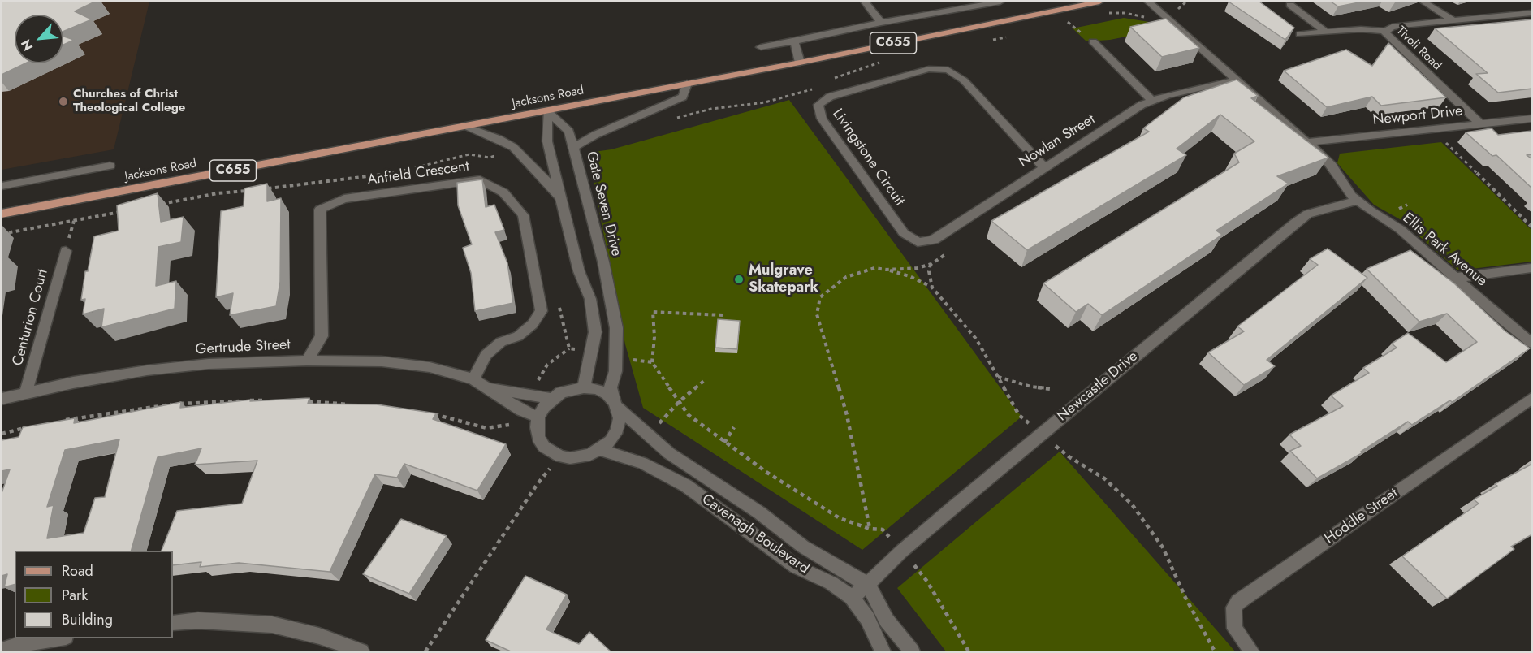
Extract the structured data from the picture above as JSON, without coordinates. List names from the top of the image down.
{
  "streets": {
    "main road": ["C655", "Jacksons Road"],
    "street": [
      "Tivoli Road",
      "Newport Drive",
      "Nowlan Street",
      "Livingstone Circuit",
      "Anfield Crescent",
      "Gate Seven Drive",
      "Ellis Park Avenue",
      "Centurion Court",
      "Gertrude Street",
      "Newcastle Drive",
      "Hoddle Street",
      "Cavenagh Boulevard"
    ]
  },
  "crossings": [
    ["Tivoli Road", "Newport Drive"],
    ["Jacksons Road", "Gate Seven Drive"],
    ["Newport Drive", "Ellis Park Avenue"],
    ["Nowlan Street", "Livingstone Circuit"],
    ["Nowlan Street", "Ellis Park Avenue"],
    ["Anfield Crescent", "Gertrude Street"],
    ["Gate Seven Drive", "Gertrude Street"],
    ["Gate Seven Drive", "Cavenagh Boulevard"],
    ["Ellis Park Avenue", "Newcastle Drive"],
    ["Centurion Court", "Gertrude Street"],
    ["Gertrude Street", "Cavenagh Boulevard"],
    ["Newcastle Drive", "Cavenagh Boulevard"]
  ],
  "places": ["Churches of Christ Theological College", "Mulgrave Skatepark"],
  "legend": ["Road", "Park", "Building"],
  "north": "bottom left"
}
